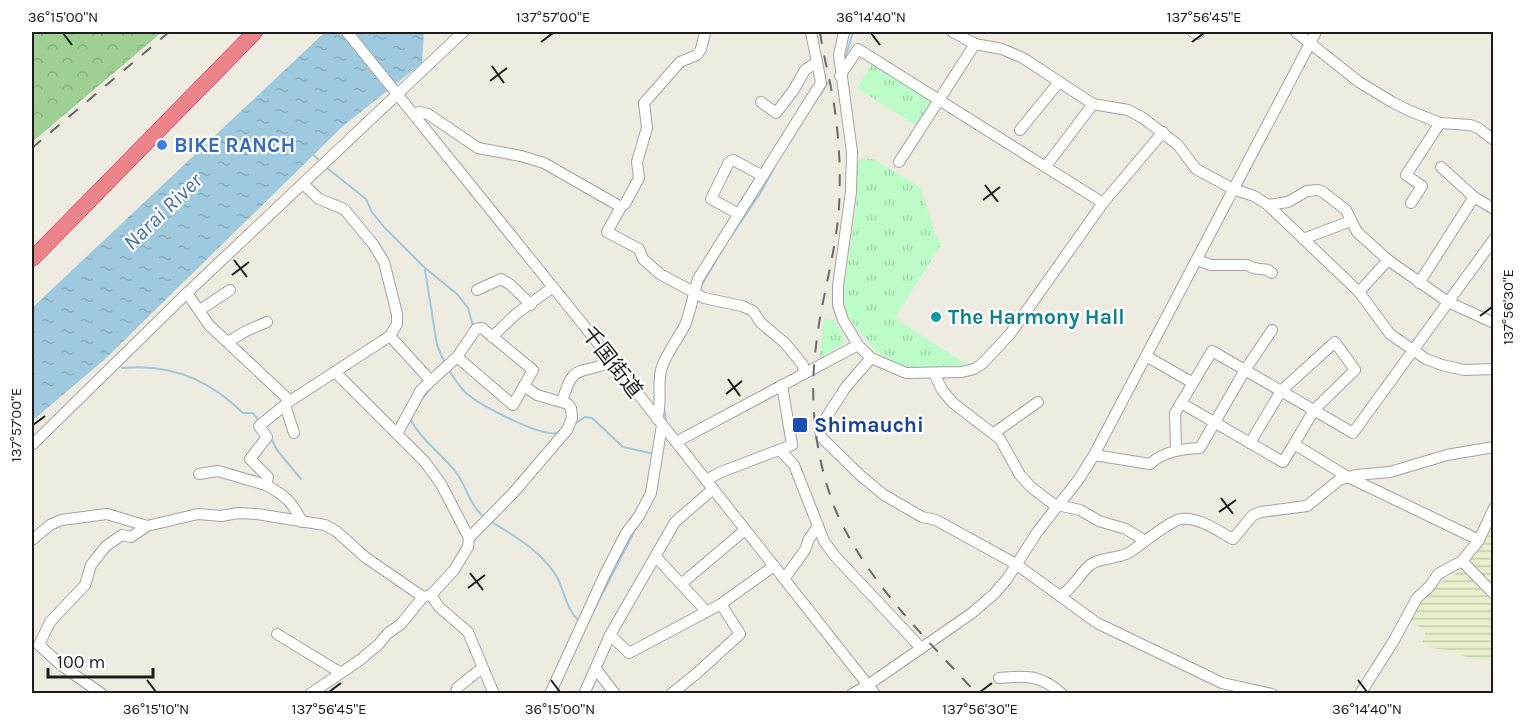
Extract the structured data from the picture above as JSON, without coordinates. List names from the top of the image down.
{
  "streets": {
    "street": ["千国街道"]
  },
  "water": ["Narai River"],
  "places": {
    "other": ["BIKE RANCH", "The Harmony Hall"],
    "transit": ["Shimauchi"]
  },
  "scale_bar": "100 m",
  "coordinates": [
    "36°15'00\"N",
    "137°57'00\"E",
    "36°14'40\"N",
    "137°56'45\"E",
    "137°56'30\"E",
    "36°15'10\"N"
  ]
}
